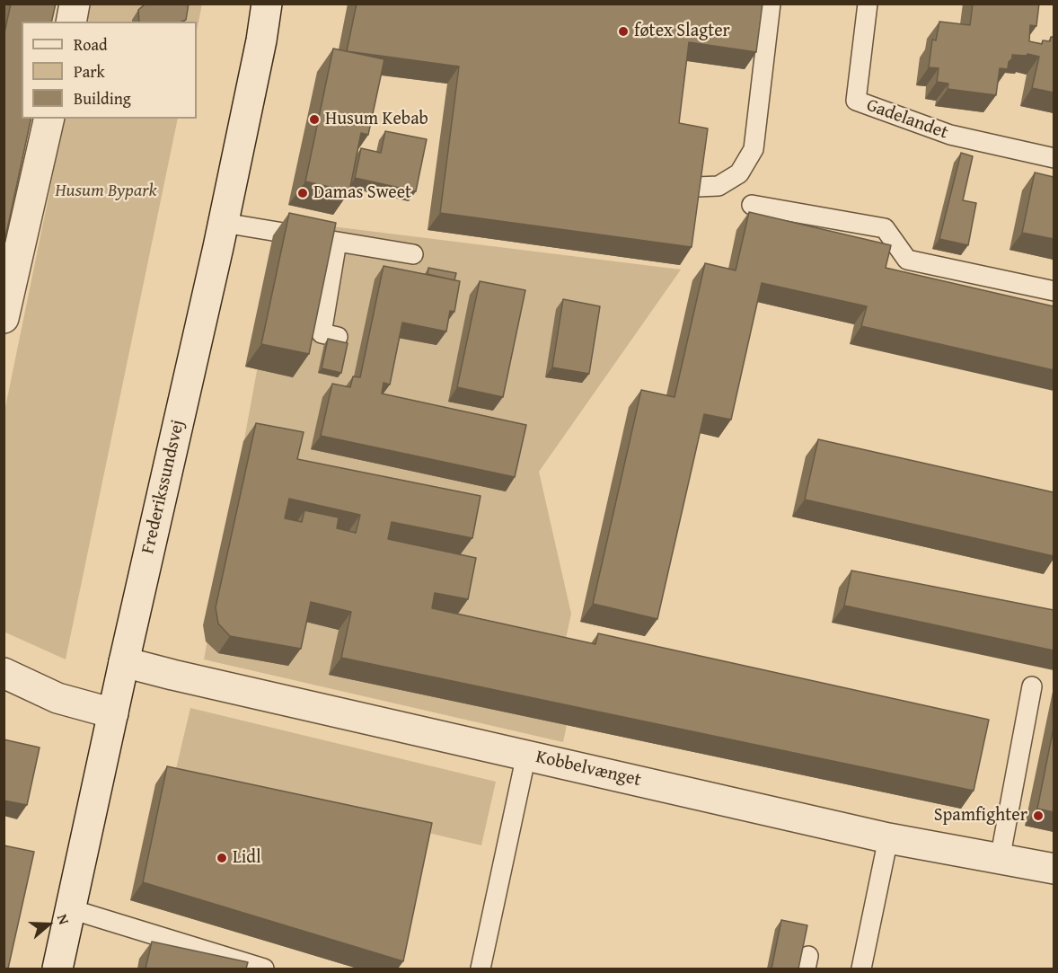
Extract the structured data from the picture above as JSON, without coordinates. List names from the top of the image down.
{
  "streets": {
    "street": ["Frederikssundsvej", "Kobbelvænget"],
    "lane": ["Gadelandet"]
  },
  "crossings": [
    ["Frederikssundsvej", "Kobbelvænget"]
  ],
  "parks": ["Husum Bypark"],
  "places": [
    "føtex Slagter",
    "Husum Kebab",
    "Damas Sweet",
    "Spamfighter",
    "Lidl"
  ],
  "legend": ["Road", "Park", "Building"],
  "north": "right"
}
